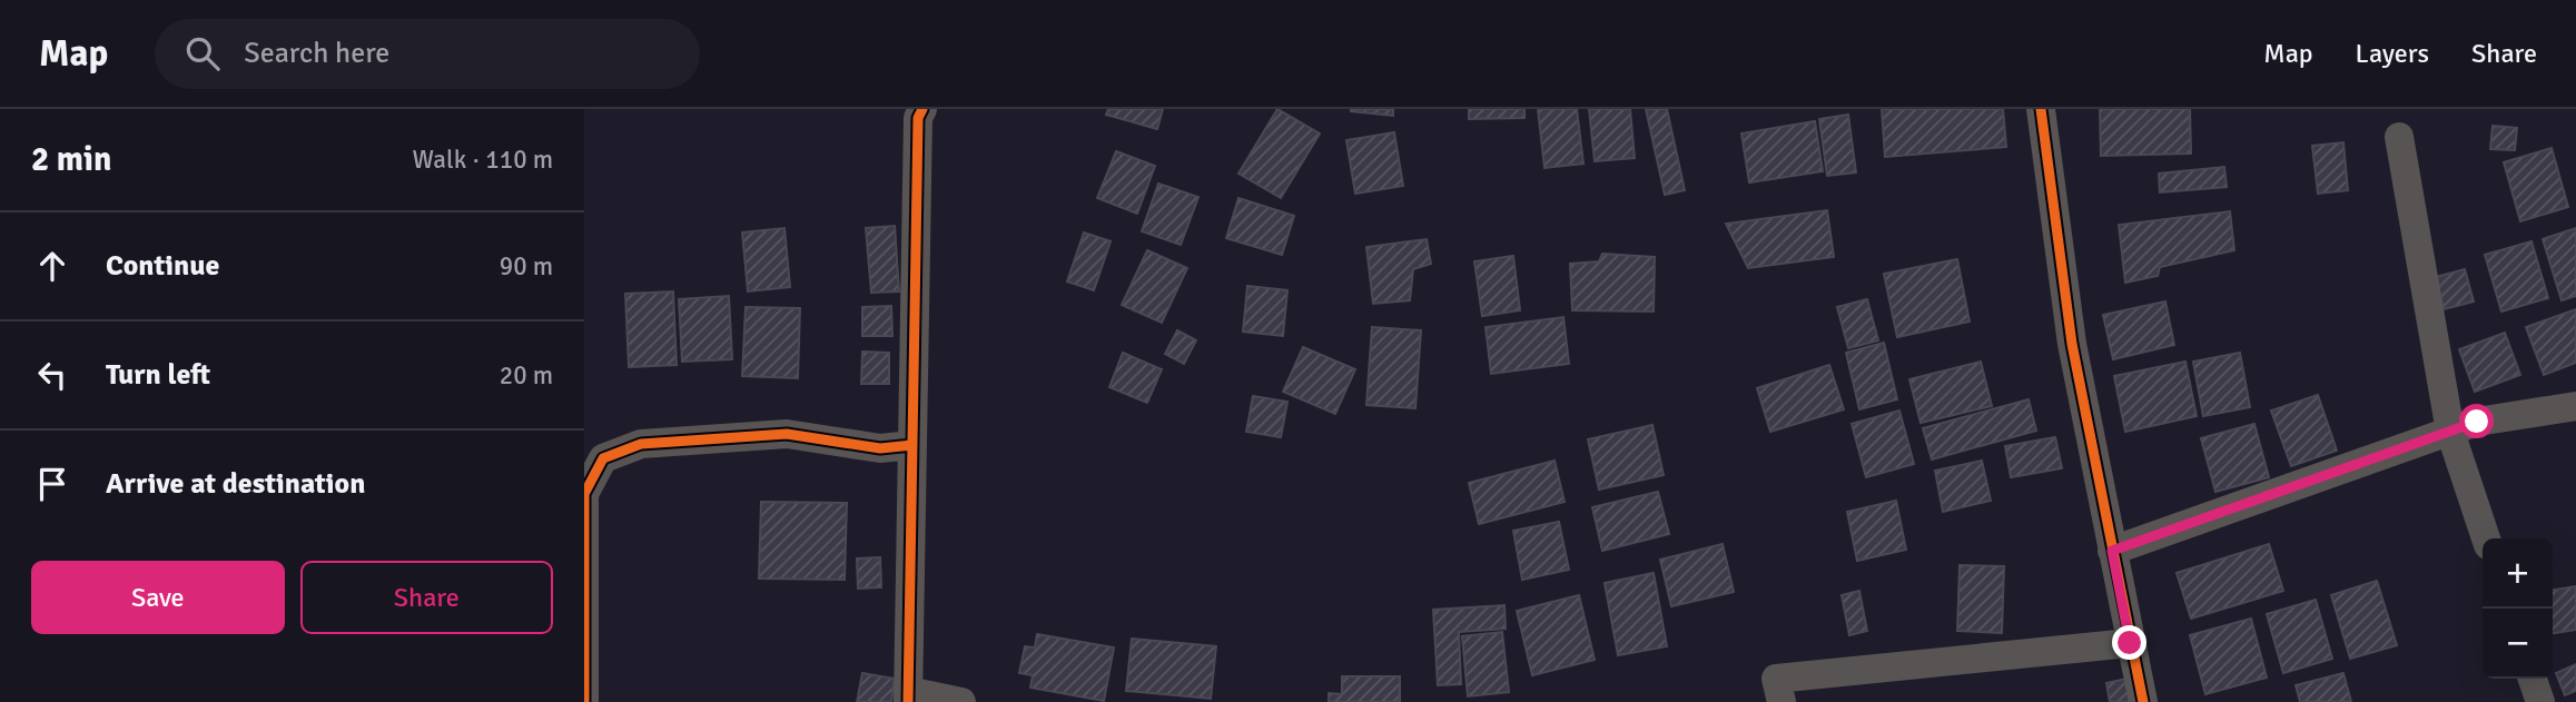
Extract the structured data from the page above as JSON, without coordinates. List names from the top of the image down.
{
  "page": {
    "header": "Map",
    "search": "Search here",
    "nav": ["Map", "Layers", "Share"],
    "heading": ["2 min", "Walk · 110 m"],
    "list": [
      ["Continue", "90 m"],
      ["Turn left", "20 m"],
      "Arrive at destination"
    ],
    "buttons": ["Save", "Share"],
    "map_buttons": ["+", "−"]
  }
}
